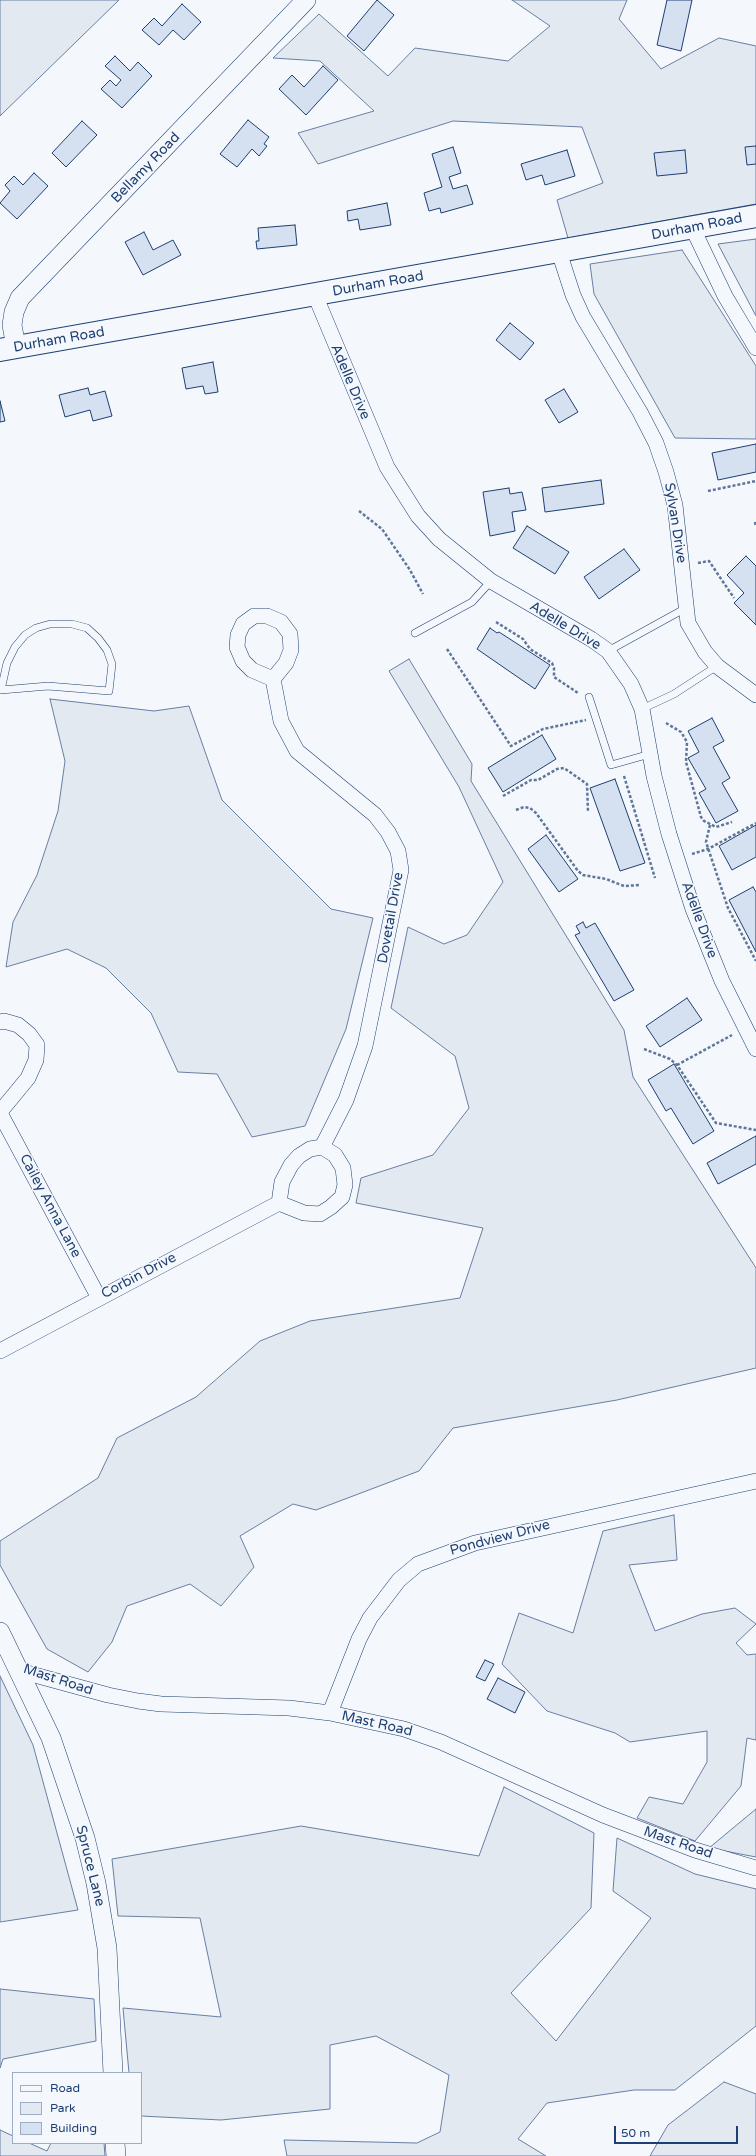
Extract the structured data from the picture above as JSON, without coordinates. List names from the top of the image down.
{
  "streets": {
    "main road": ["Durham Road"],
    "street": [
      "Bellamy Road",
      "Adelle Drive",
      "Sylvan Drive",
      "Dovetail Drive",
      "Cailey Anna Lane",
      "Corbin Drive",
      "Pondview Drive",
      "Mast Road",
      "Spruce Lane"
    ]
  },
  "crossings": [
    ["Bellamy Road", "Durham Road"],
    ["Durham Road", "Adelle Drive"],
    ["Durham Road", "Sylvan Drive"],
    ["Dovetail Drive", "Corbin Drive"],
    ["Cailey Anna Lane", "Corbin Drive"],
    ["Pondview Drive", "Mast Road"],
    ["Mast Road", "Spruce Lane"]
  ],
  "legend": ["Road", "Park", "Building"],
  "scale_bar": "50 m"
}
